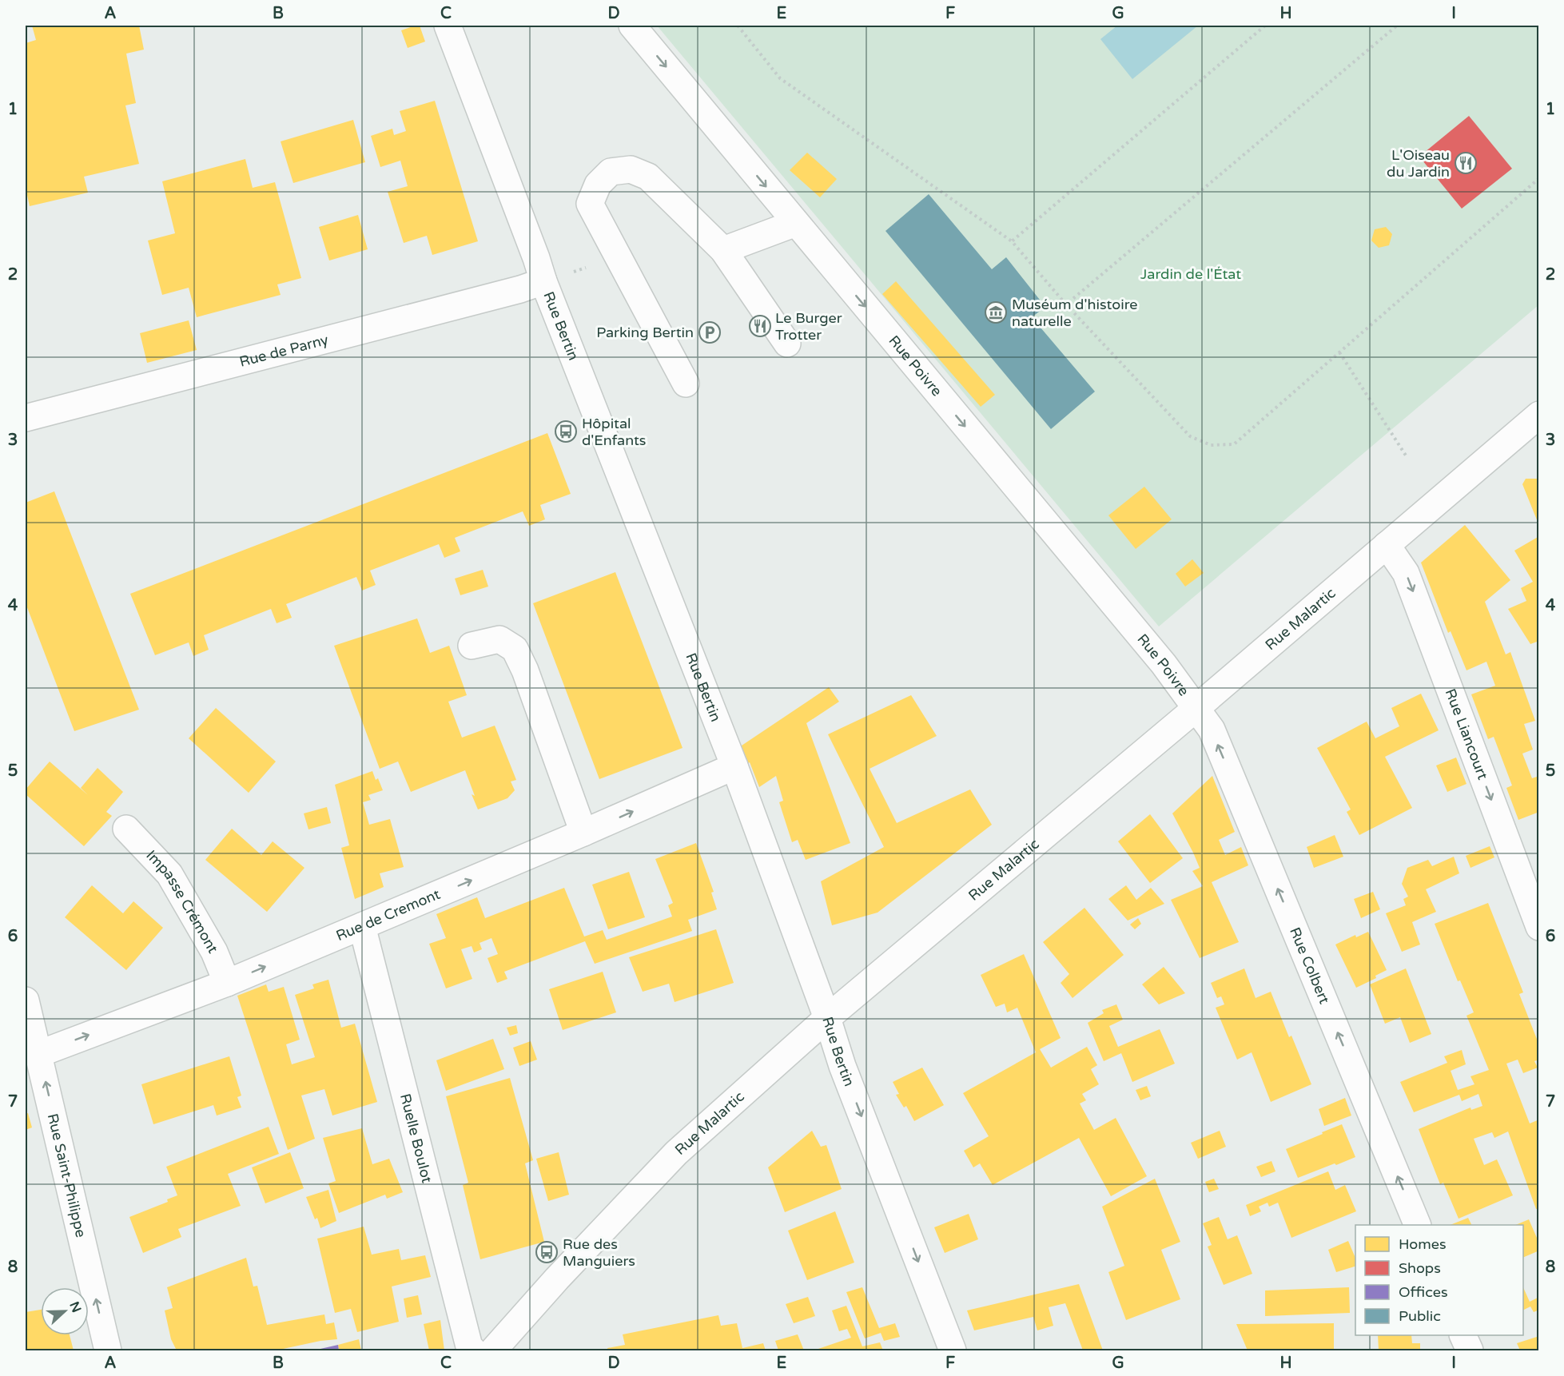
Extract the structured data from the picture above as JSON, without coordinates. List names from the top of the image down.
{
  "streets": {
    "street": [
      "Rue Bertin",
      "Rue de Parny",
      "Rue Poivre",
      "Rue Malartic",
      "Rue Liancourt",
      "Impasse Crémont",
      "Rue de Cremont",
      "Rue Colbert",
      "Ruelle Boulot",
      "Rue Saint-Philippe"
    ]
  },
  "crossings": [
    ["Rue Bertin", "Rue de Parny"],
    ["Rue Bertin", "Rue Malartic"],
    ["Rue Bertin", "Rue de Cremont"],
    ["Rue Poivre", "Rue Malartic"],
    ["Rue Poivre", "Rue Colbert"],
    ["Rue Malartic", "Rue Liancourt"],
    ["Rue Malartic", "Rue Colbert"],
    ["Impasse Crémont", "Rue de Cremont"],
    ["Rue de Cremont", "Ruelle Boulot"],
    ["Rue de Cremont", "Rue Saint-Philippe"]
  ],
  "one_way": [
    "Rue Poivre",
    "Rue Liancourt",
    "Rue de Cremont",
    "Rue Colbert",
    "Rue Saint-Philippe"
  ],
  "parks": ["Jardin de l'État"],
  "places": {
    "restaurant": ["L'Oiseau du Jardin", "Le Burger Trotter"],
    "museum": ["Muséum d'histoire naturelle"],
    "parking": ["Parking Bertin"],
    "bus stop": ["Hôpital d'Enfants", "Rue des Manguiers"]
  },
  "legend": [
    "Homes",
    "Shops",
    "Offices",
    "Public"
  ],
  "north": "right",
  "grid": {
    "columns": [
      "A",
      "B",
      "C",
      "D",
      "E",
      "F",
      "G",
      "H",
      "I"
    ],
    "rows": [
      "1",
      "2",
      "3",
      "4",
      "5",
      "6",
      "7",
      "8"
    ]
  }
}
